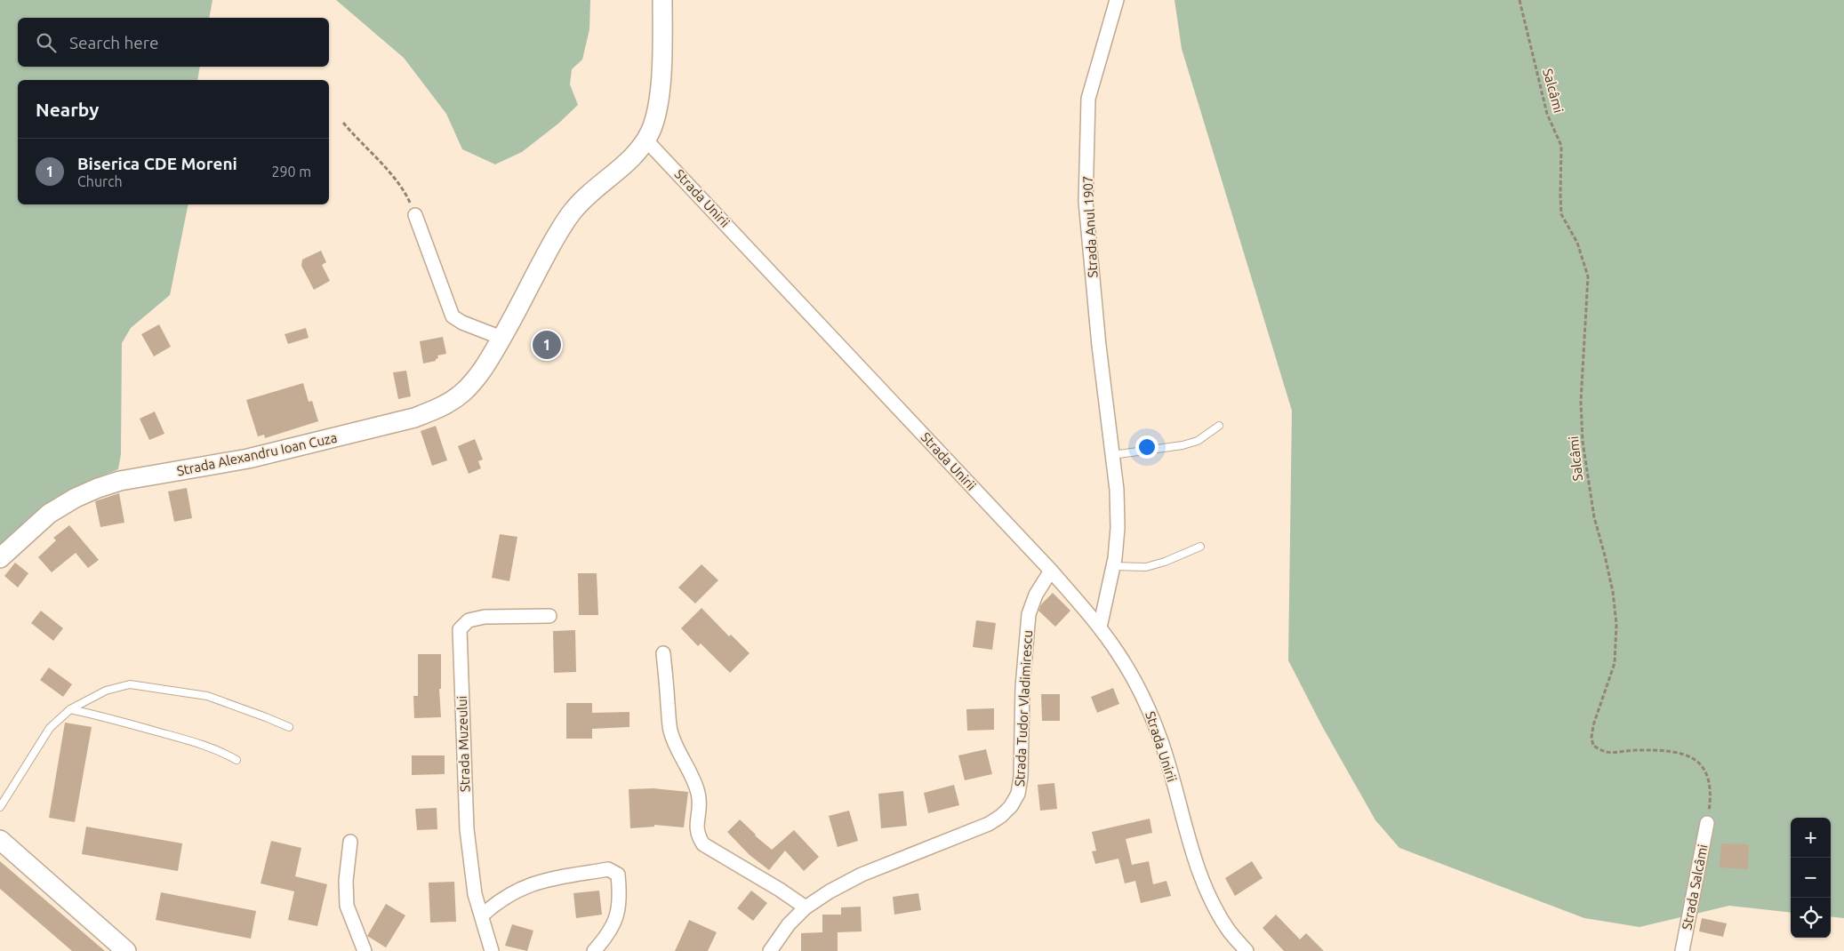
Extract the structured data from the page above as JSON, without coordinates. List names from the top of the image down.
{
  "streets": {
    "main road": ["Strada Alexandru Ioan Cuza"],
    "street": [
      "Strada Unirii",
      "Strada Anul 1907",
      "Strada Tudor Vladimirescu",
      "Strada Muzeului",
      "Strada Salcâmi"
    ],
    "path": ["Salcâmi"]
  },
  "crossings": [
    ["Salcâmi", "Strada Salcâmi"],
    ["Strada Unirii", "Strada Anul 1907"],
    ["Strada Unirii", "Strada Alexandru Ioan Cuza"],
    ["Strada Unirii", "Strada Tudor Vladimirescu"]
  ],
  "page": {
    "search": "Search here",
    "heading": "Nearby",
    "list": [
      {
        "mark": "1",
        "name": "Biserica CDE Moreni",
        "note": "Church",
        "value": "290 m"
      }
    ],
    "pins": "1",
    "map_buttons": ["+", "−"]
  }
}
